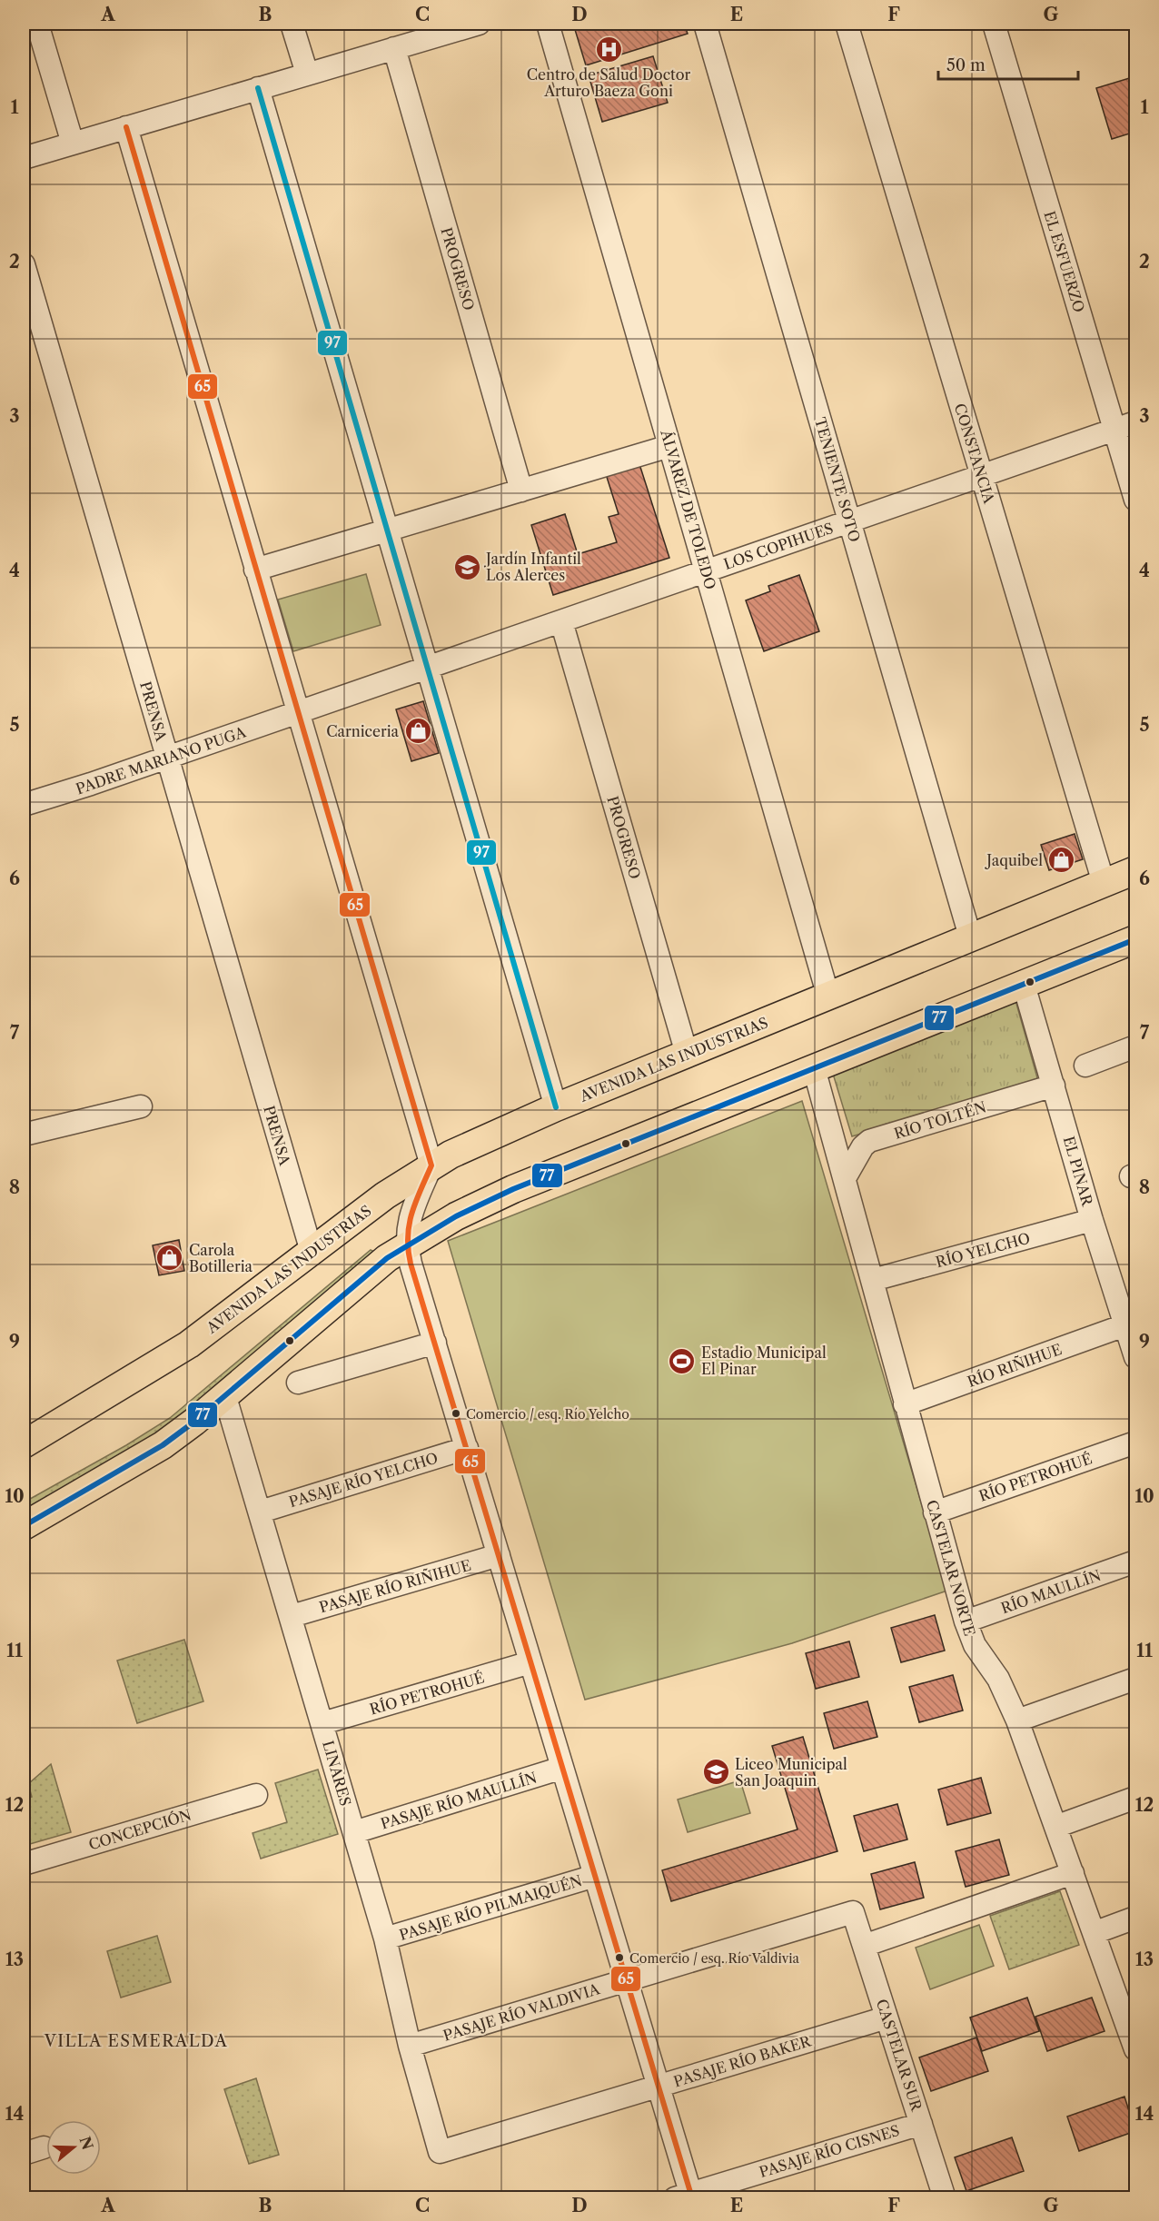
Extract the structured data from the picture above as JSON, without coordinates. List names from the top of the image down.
{
  "streets": {
    "main road": ["AVENIDA LAS INDUSTRIAS"],
    "street": [
      "EL ESFUERZO",
      "PROGRESO",
      "CONSTANCIA",
      "TENIENTE SOTO",
      "ÁLVAREZ DE TOLEDO",
      "LOS COPIHUES",
      "PRENSA",
      "PADRE MARIANO PUGA",
      "RÍO TOLTÉN",
      "EL PINAR",
      "RÍO YELCHO",
      "RÍO RIÑIHUE",
      "RÍO PETROHUÉ",
      "PASAJE RÍO YELCHO",
      "CASTELAR NORTE",
      "PASAJE RÍO RIÑIHUE",
      "RÍO MAULLÍN",
      "LINARES",
      "PASAJE RÍO MAULLÍN",
      "CONCEPCIÓN",
      "PASAJE RÍO PILMAIQUÉN",
      "PASAJE RÍO VALDIVIA",
      "CASTELAR SUR",
      "PASAJE RÍO BAKER",
      "PASAJE RÍO CISNES"
    ]
  },
  "crossings": [
    ["EL ESFUERZO", "LOS COPIHUES"],
    ["PROGRESO", "LOS COPIHUES"],
    ["PROGRESO", "AVENIDA LAS INDUSTRIAS"],
    ["CONSTANCIA", "LOS COPIHUES"],
    ["CONSTANCIA", "AVENIDA LAS INDUSTRIAS"],
    ["TENIENTE SOTO", "LOS COPIHUES"],
    ["TENIENTE SOTO", "AVENIDA LAS INDUSTRIAS"],
    ["ÁLVAREZ DE TOLEDO", "LOS COPIHUES"],
    ["ÁLVAREZ DE TOLEDO", "AVENIDA LAS INDUSTRIAS"],
    ["LOS COPIHUES", "PADRE MARIANO PUGA"],
    ["PRENSA", "PADRE MARIANO PUGA"],
    ["PRENSA", "AVENIDA LAS INDUSTRIAS"],
    ["RÍO TOLTÉN", "EL PINAR"],
    ["RÍO TOLTÉN", "CASTELAR NORTE"],
    ["EL PINAR", "RÍO YELCHO"],
    ["EL PINAR", "RÍO RIÑIHUE"],
    ["RÍO YELCHO", "CASTELAR NORTE"],
    ["RÍO RIÑIHUE", "CASTELAR NORTE"],
    ["RÍO PETROHUÉ", "CASTELAR NORTE"],
    ["RÍO PETROHUÉ", "LINARES"],
    ["PASAJE RÍO YELCHO", "LINARES"],
    ["CASTELAR NORTE", "RÍO MAULLÍN"],
    ["PASAJE RÍO RIÑIHUE", "LINARES"],
    ["LINARES", "PASAJE RÍO MAULLÍN"],
    ["LINARES", "PASAJE RÍO PILMAIQUÉN"],
    ["LINARES", "PASAJE RÍO VALDIVIA"],
    ["LINARES", "PASAJE RÍO BAKER"],
    ["PASAJE RÍO VALDIVIA", "CASTELAR SUR"],
    ["CASTELAR SUR", "PASAJE RÍO BAKER"],
    ["CASTELAR SUR", "PASAJE RÍO CISNES"]
  ],
  "districts": ["VILLA ESMERALDA"],
  "places": {
    "hospital": ["Centro de Salud Doctor Arturo Baeza Goni"],
    "school or university": ["Jardín Infantil Los Alerces", "Liceo Municipal San Joaquin"],
    "shop": ["Carniceria", "Jaquibel", "Carola Botilleria"],
    "sports": ["Estadio Municipal El Pinar"],
    "other": ["Comercio / esq. Río Yelcho", "Comercio / esq. Río Valdivia"]
  },
  "lines": ["transit line 97", "transit line 65", "transit line 77"],
  "scale_bar": "50 m",
  "north": "right",
  "grid": {
    "columns": [
      "A",
      "B",
      "C",
      "D",
      "E",
      "F",
      "G"
    ],
    "rows": [
      "1",
      "2",
      "3",
      "4",
      "5",
      "6",
      "7",
      "8",
      "9",
      "10",
      "11",
      "12",
      "13",
      "14"
    ]
  }
}
